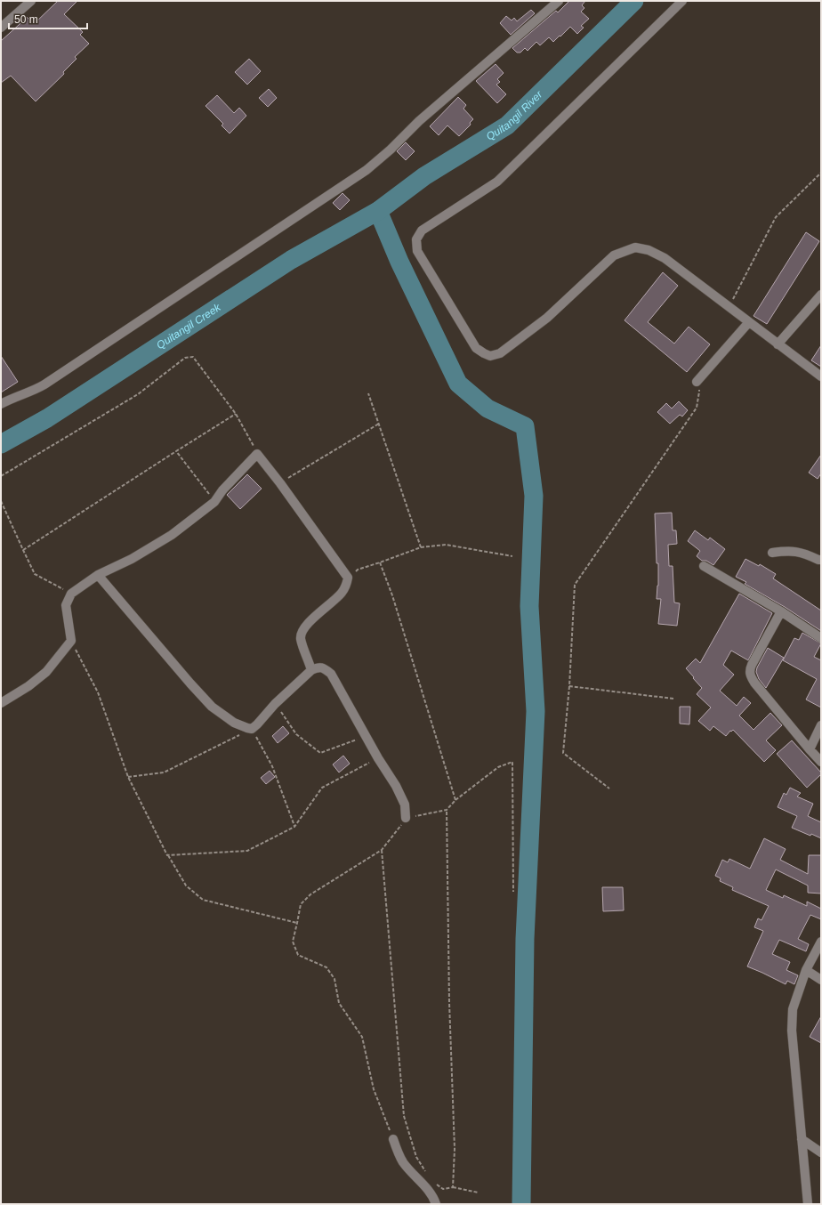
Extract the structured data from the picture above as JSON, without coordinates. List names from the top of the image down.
{
  "water": ["Quitangil River", "Quitangil Creek"],
  "scale_bar": "50 m"
}
